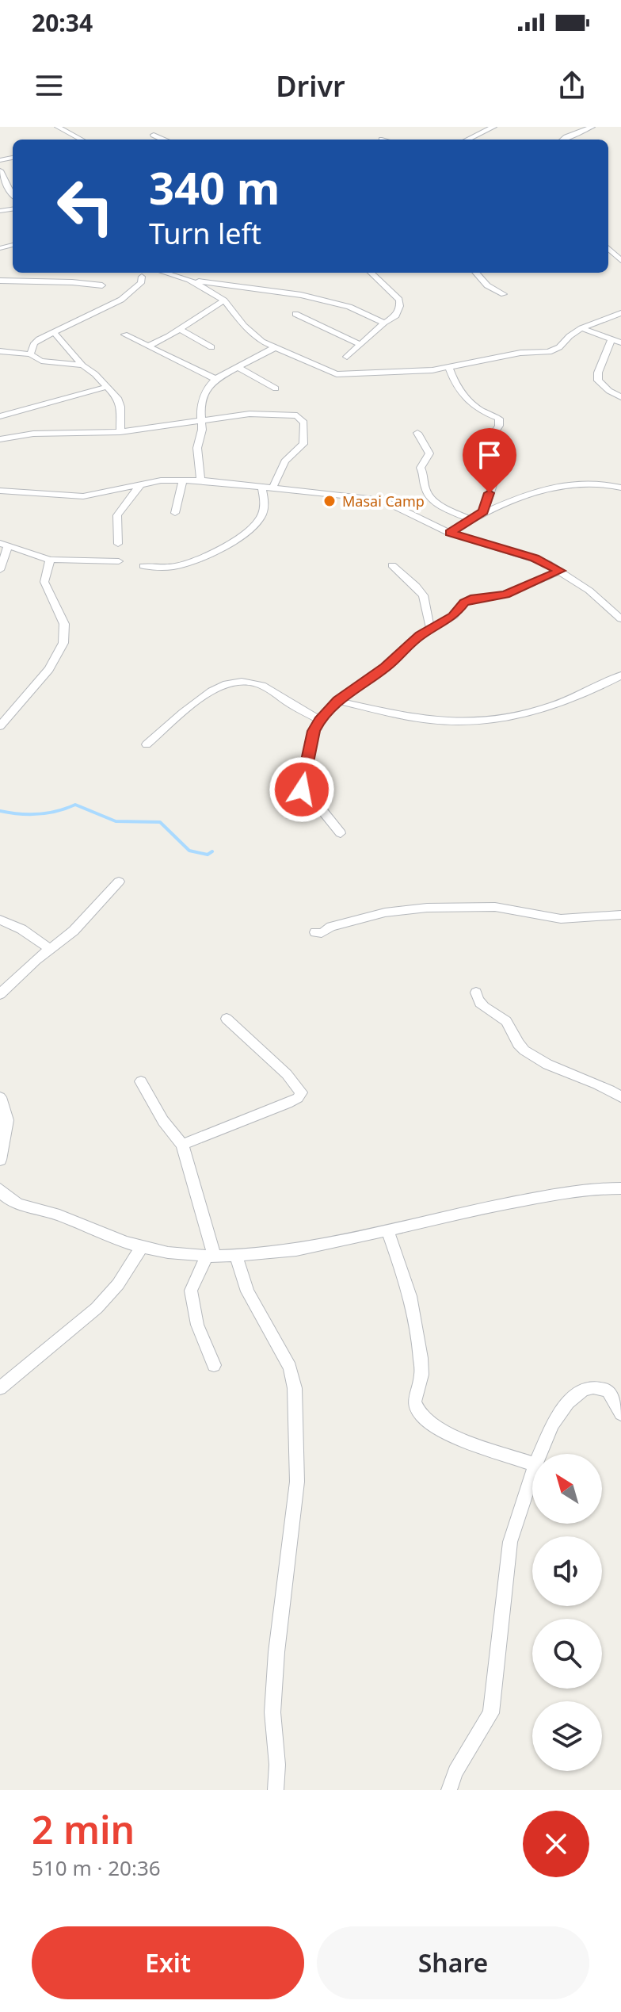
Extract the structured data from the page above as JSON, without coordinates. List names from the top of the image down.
{
  "places": ["Masai Camp"],
  "north": "top left",
  "page": {
    "status": "20:34",
    "header": "Drivr",
    "turn": ["340 m", "Turn left"],
    "heading": ["2 min", "510 m · 20:36"],
    "buttons": ["Exit", "Share"]
  }
}
